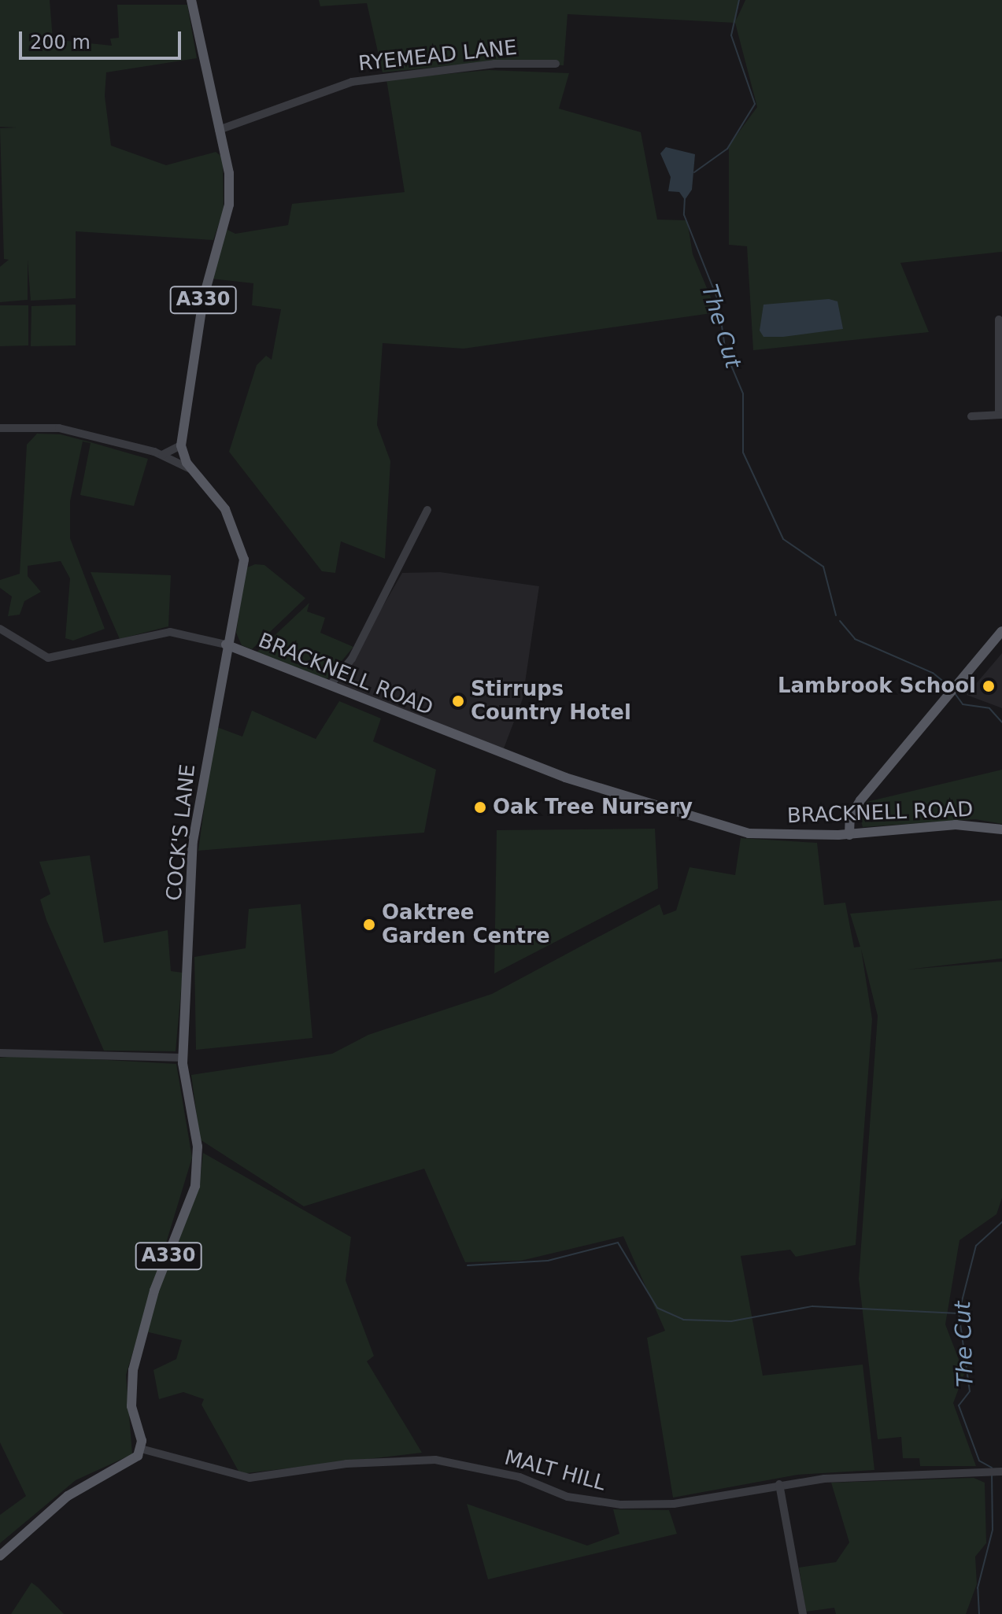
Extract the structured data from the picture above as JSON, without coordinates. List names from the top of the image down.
{
  "streets": {
    "main road": ["A330", "BRACKNELL ROAD", "COCK'S LANE"],
    "street": ["RYEMEAD LANE", "MALT HILL"]
  },
  "crossings": [
    ["RYEMEAD LANE", "A330"],
    ["A330", "BRACKNELL ROAD"],
    ["A330", "COCK'S LANE"],
    ["A330", "MALT HILL"],
    ["BRACKNELL ROAD", "COCK'S LANE"]
  ],
  "water": ["The Cut"],
  "places": [
    "Lambrook School",
    "Stirrups Country Hotel",
    "Oak Tree Nursery",
    "Oaktree Garden Centre"
  ],
  "scale_bar": "200 m"
}
